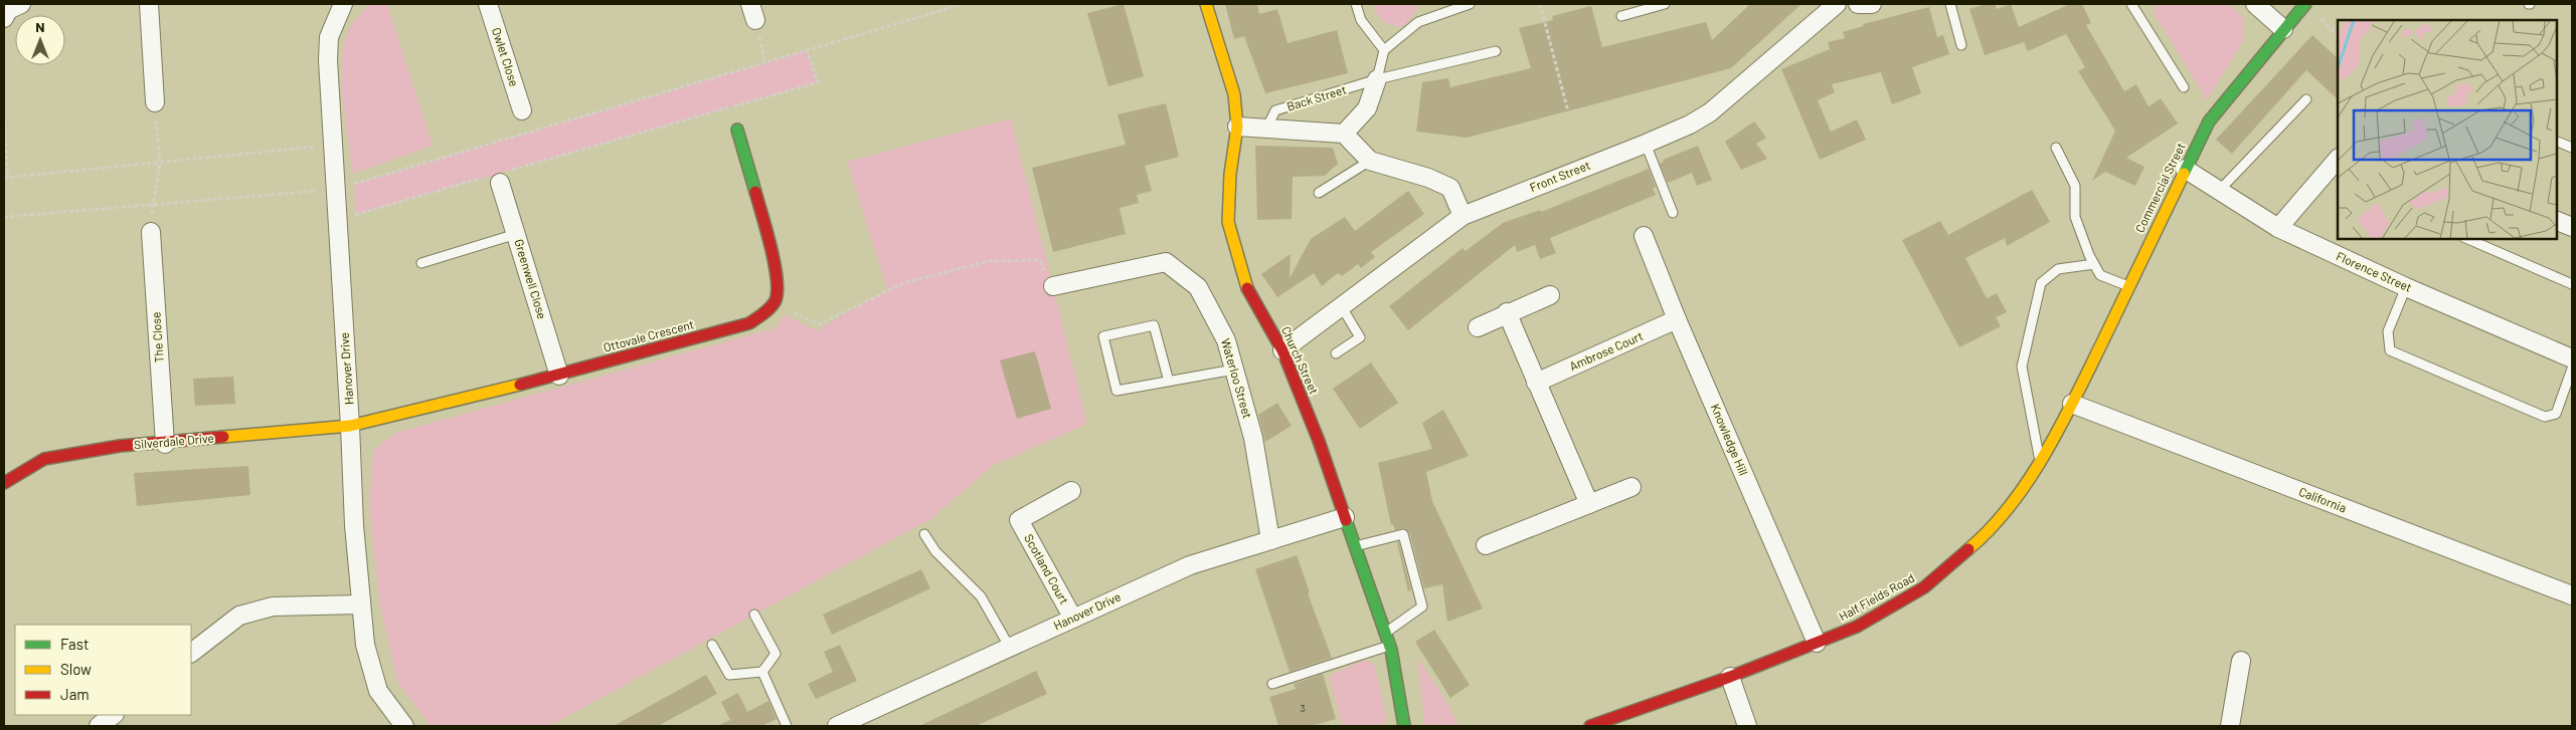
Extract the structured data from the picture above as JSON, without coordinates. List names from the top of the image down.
{
  "streets": {
    "street": [
      "Owlet Close",
      "Front Street",
      "Commercial Street",
      "Florence Street",
      "Greenwell Close",
      "Ottovale Crescent",
      "The Close",
      "Ambrose Court",
      "Church Street",
      "Hanover Drive",
      "Waterloo Street",
      "Knowledge Hill",
      "Silverdale Drive",
      "California",
      "Scotland Court",
      "Half Fields Road"
    ],
    "lane": ["Back Street"]
  },
  "crossings": [
    ["Front Street", "Church Street"],
    ["Commercial Street", "Florence Street"],
    ["Commercial Street", "California"],
    ["Commercial Street", "Half Fields Road"],
    ["Greenwell Close", "Ottovale Crescent"],
    ["Ottovale Crescent", "Hanover Drive"],
    ["Ottovale Crescent", "Silverdale Drive"],
    ["The Close", "Silverdale Drive"],
    ["Ambrose Court", "Knowledge Hill"],
    ["Church Street", "Hanover Drive"],
    ["Hanover Drive", "Waterloo Street"],
    ["Hanover Drive", "Silverdale Drive"],
    ["Hanover Drive", "Scotland Court"],
    ["Knowledge Hill", "Half Fields Road"],
    ["California", "Half Fields Road"]
  ],
  "house_numbers": ["3"],
  "legend": ["Fast", "Slow", "Jam"],
  "north": "top"
}
